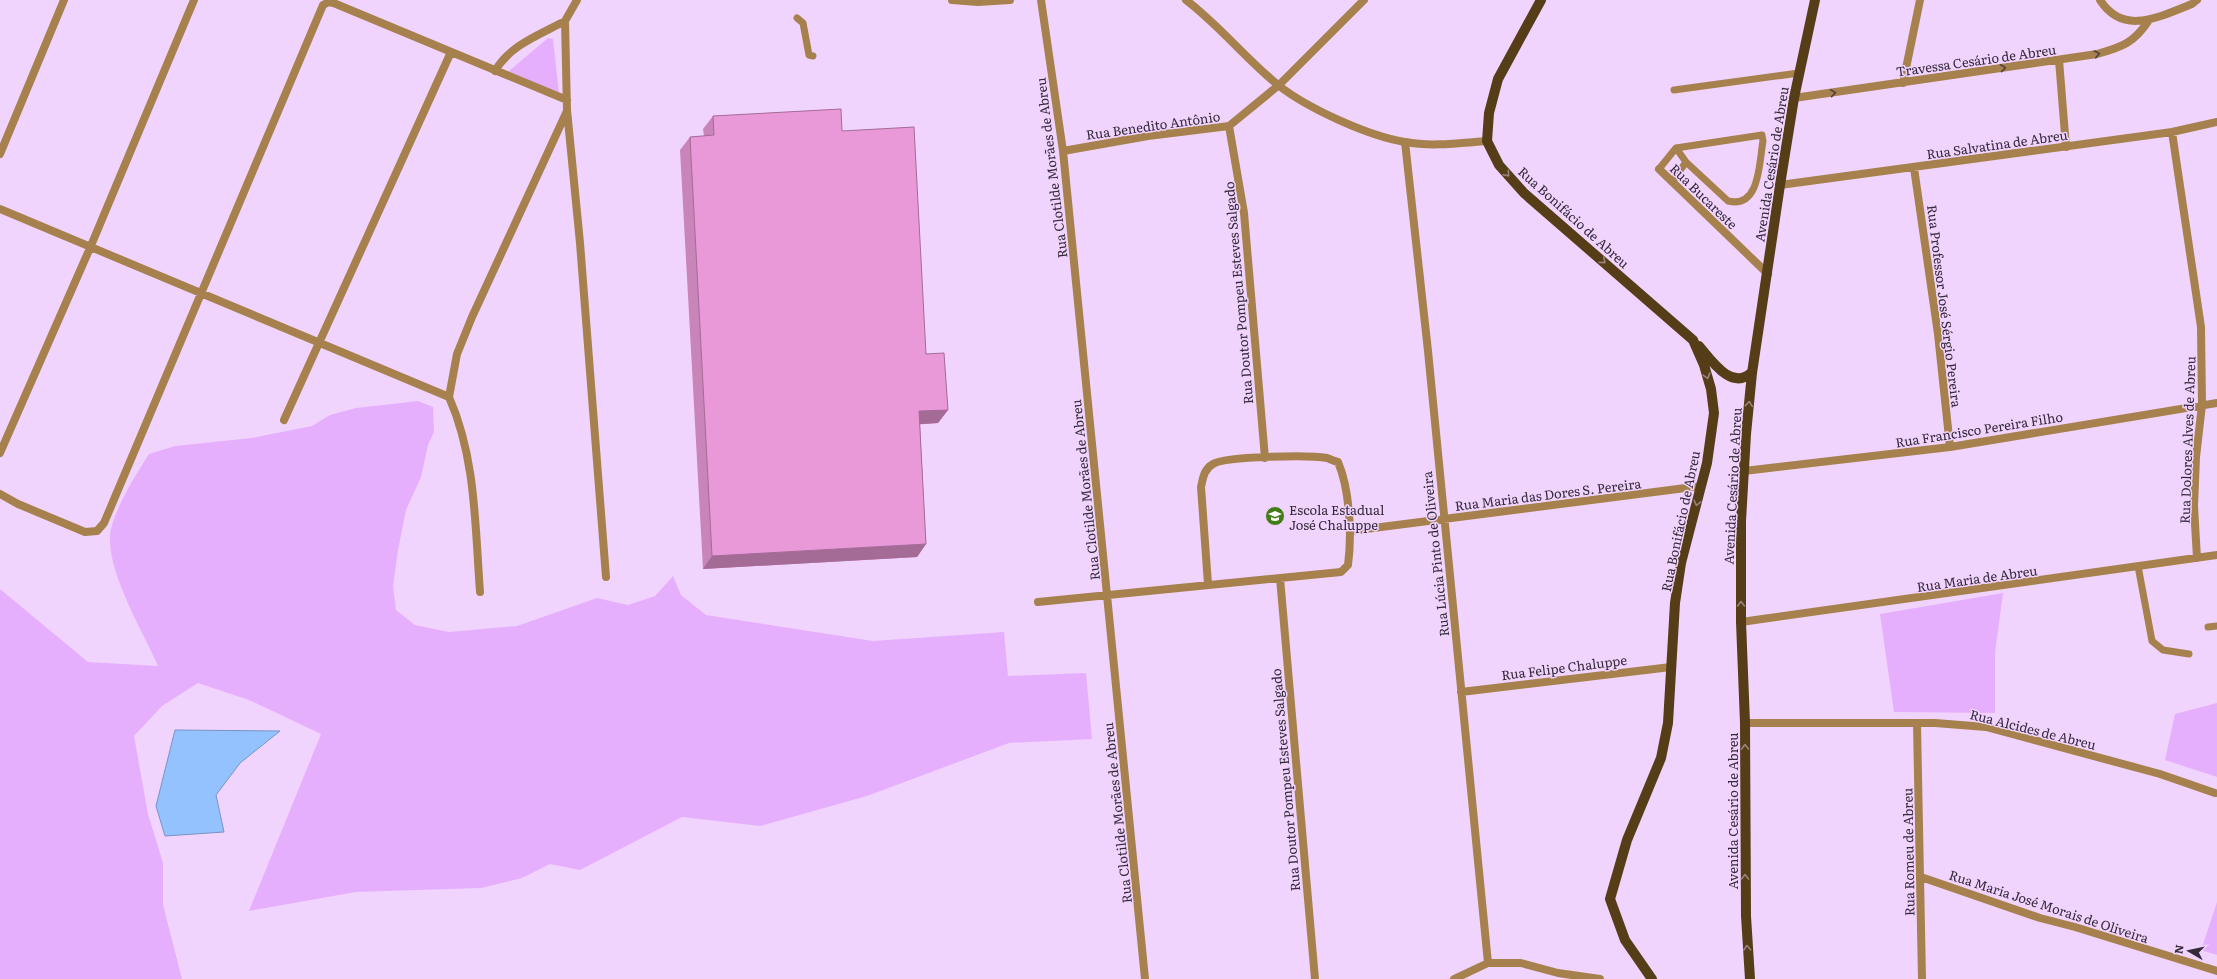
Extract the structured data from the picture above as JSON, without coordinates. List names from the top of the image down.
{
  "streets": {
    "main road": ["Avenida Cesário de Abreu", "Rua Bonifácio de Abreu"],
    "street": [
      "Travessa Cesário de Abreu",
      "Rua Benedito Antônio",
      "Rua Salvatina de Abreu",
      "Rua Clotilde Morães de Abreu",
      "Rua Bucareste",
      "Rua Doutor Pompeu Esteves Salgado",
      "Rua Professor José Sérgio Pereira",
      "Rua Francisco Pereira Filho",
      "Rua Dolores Alves de Abreu",
      "Rua Maria das Dores S. Pereira",
      "Rua Lúcia Pinto de Oliveira",
      "Rua Maria de Abreu",
      "Rua Felipe Chaluppe",
      "Rua Alcides de Abreu",
      "Rua Romeu de Abreu",
      "Rua Maria José Morais de Oliveira"
    ]
  },
  "crossings": [
    ["Travessa Cesário de Abreu", "Avenida Cesário de Abreu"],
    ["Rua Benedito Antônio", "Rua Clotilde Morães de Abreu"],
    ["Rua Benedito Antônio", "Rua Doutor Pompeu Esteves Salgado"],
    ["Rua Salvatina de Abreu", "Avenida Cesário de Abreu"],
    ["Rua Salvatina de Abreu", "Rua Professor José Sérgio Pereira"],
    ["Rua Salvatina de Abreu", "Rua Dolores Alves de Abreu"],
    ["Avenida Cesário de Abreu", "Rua Bucareste"],
    ["Avenida Cesário de Abreu", "Rua Francisco Pereira Filho"],
    ["Avenida Cesário de Abreu", "Rua Maria de Abreu"],
    ["Avenida Cesário de Abreu", "Rua Alcides de Abreu"],
    ["Rua Bonifácio de Abreu", "Rua Maria das Dores S. Pereira"],
    ["Rua Bonifácio de Abreu", "Rua Felipe Chaluppe"],
    ["Rua Professor José Sérgio Pereira", "Rua Francisco Pereira Filho"],
    ["Rua Francisco Pereira Filho", "Rua Dolores Alves de Abreu"],
    ["Rua Dolores Alves de Abreu", "Rua Maria de Abreu"],
    ["Rua Maria das Dores S. Pereira", "Rua Lúcia Pinto de Oliveira"],
    ["Rua Lúcia Pinto de Oliveira", "Rua Felipe Chaluppe"],
    ["Rua Alcides de Abreu", "Rua Romeu de Abreu"],
    ["Rua Romeu de Abreu", "Rua Maria José Morais de Oliveira"]
  ],
  "one_way": ["Travessa Cesário de Abreu", "Avenida Cesário de Abreu", "Rua Bonifácio de Abreu"],
  "places": {
    "school or university": ["Escola Estadual José Chaluppe"]
  },
  "north": "left"
}
